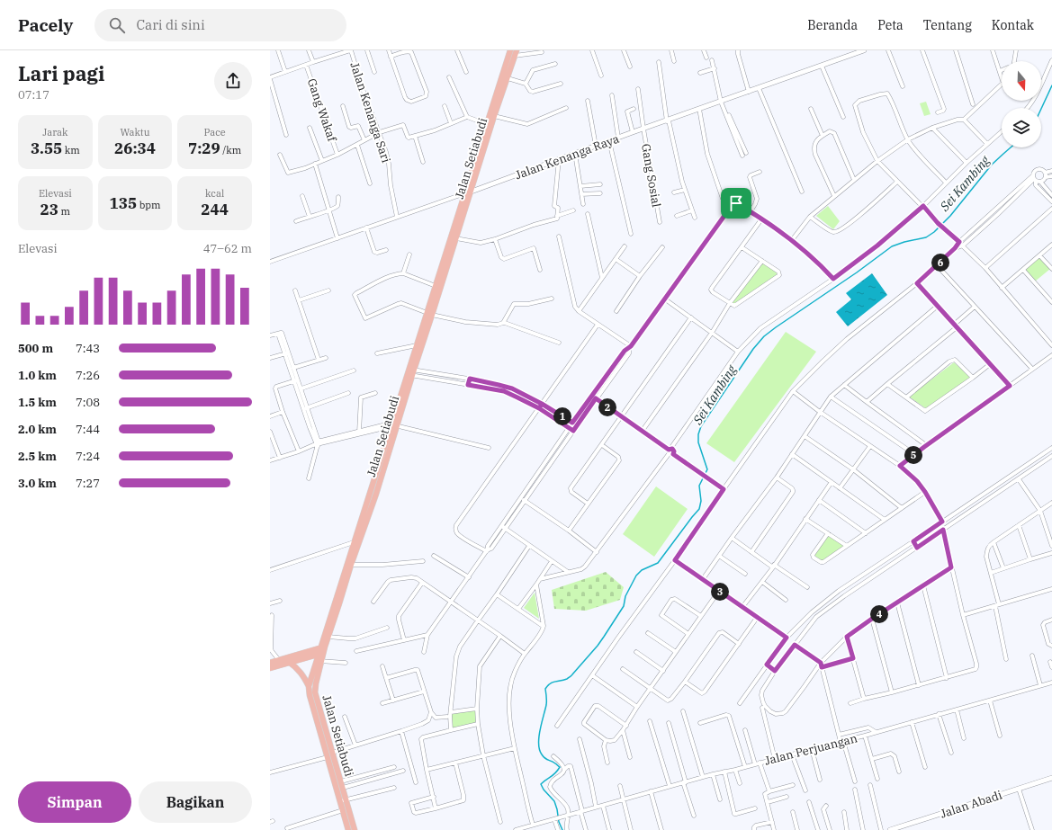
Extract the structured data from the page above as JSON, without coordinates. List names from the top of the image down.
{
  "streets": {
    "main road": ["Jalan Setiabudi"],
    "street": [
      "Gang Wakaf",
      "Jalan Kenanga Sari",
      "Jalan Kenanga Raya",
      "Gang Sosial",
      "Jalan Perjuangan",
      "Jalan Abadi"
    ]
  },
  "crossings": [
    ["Jalan Kenanga Sari", "Jalan Kenanga Raya"],
    ["Jalan Kenanga Raya", "Jalan Setiabudi"],
    ["Jalan Kenanga Raya", "Gang Sosial"]
  ],
  "water": ["Sei Kambing"],
  "north": "bottom",
  "page": {
    "header": "Pacely",
    "search": "Cari di sini",
    "nav": [
      "Beranda",
      "Peta",
      "Tentang",
      "Kontak"
    ],
    "heading": ["Lari pagi", "07:17"],
    "stats": [
      ["Jarak", "3.55 km"],
      ["Waktu", "26:34"],
      ["Pace", "7:29 /km"],
      ["Elevasi", "23 m"],
      ["135 bpm"],
      ["kcal", "244"]
    ],
    "chart": ["Elevasi", "47–62 m"],
    "pins": [
      "6",
      "2",
      "1",
      "5",
      "3",
      "4"
    ],
    "list": [
      {
        "name": "500 m",
        "note": "7:43"
      },
      {
        "name": "1.0 km",
        "note": "7:26"
      },
      {
        "name": "1.5 km",
        "note": "7:08"
      },
      {
        "name": "2.0 km",
        "note": "7:44"
      },
      {
        "name": "2.5 km",
        "note": "7:24"
      },
      {
        "name": "3.0 km",
        "note": "7:27"
      }
    ],
    "buttons": ["Simpan", "Bagikan"]
  }
}
